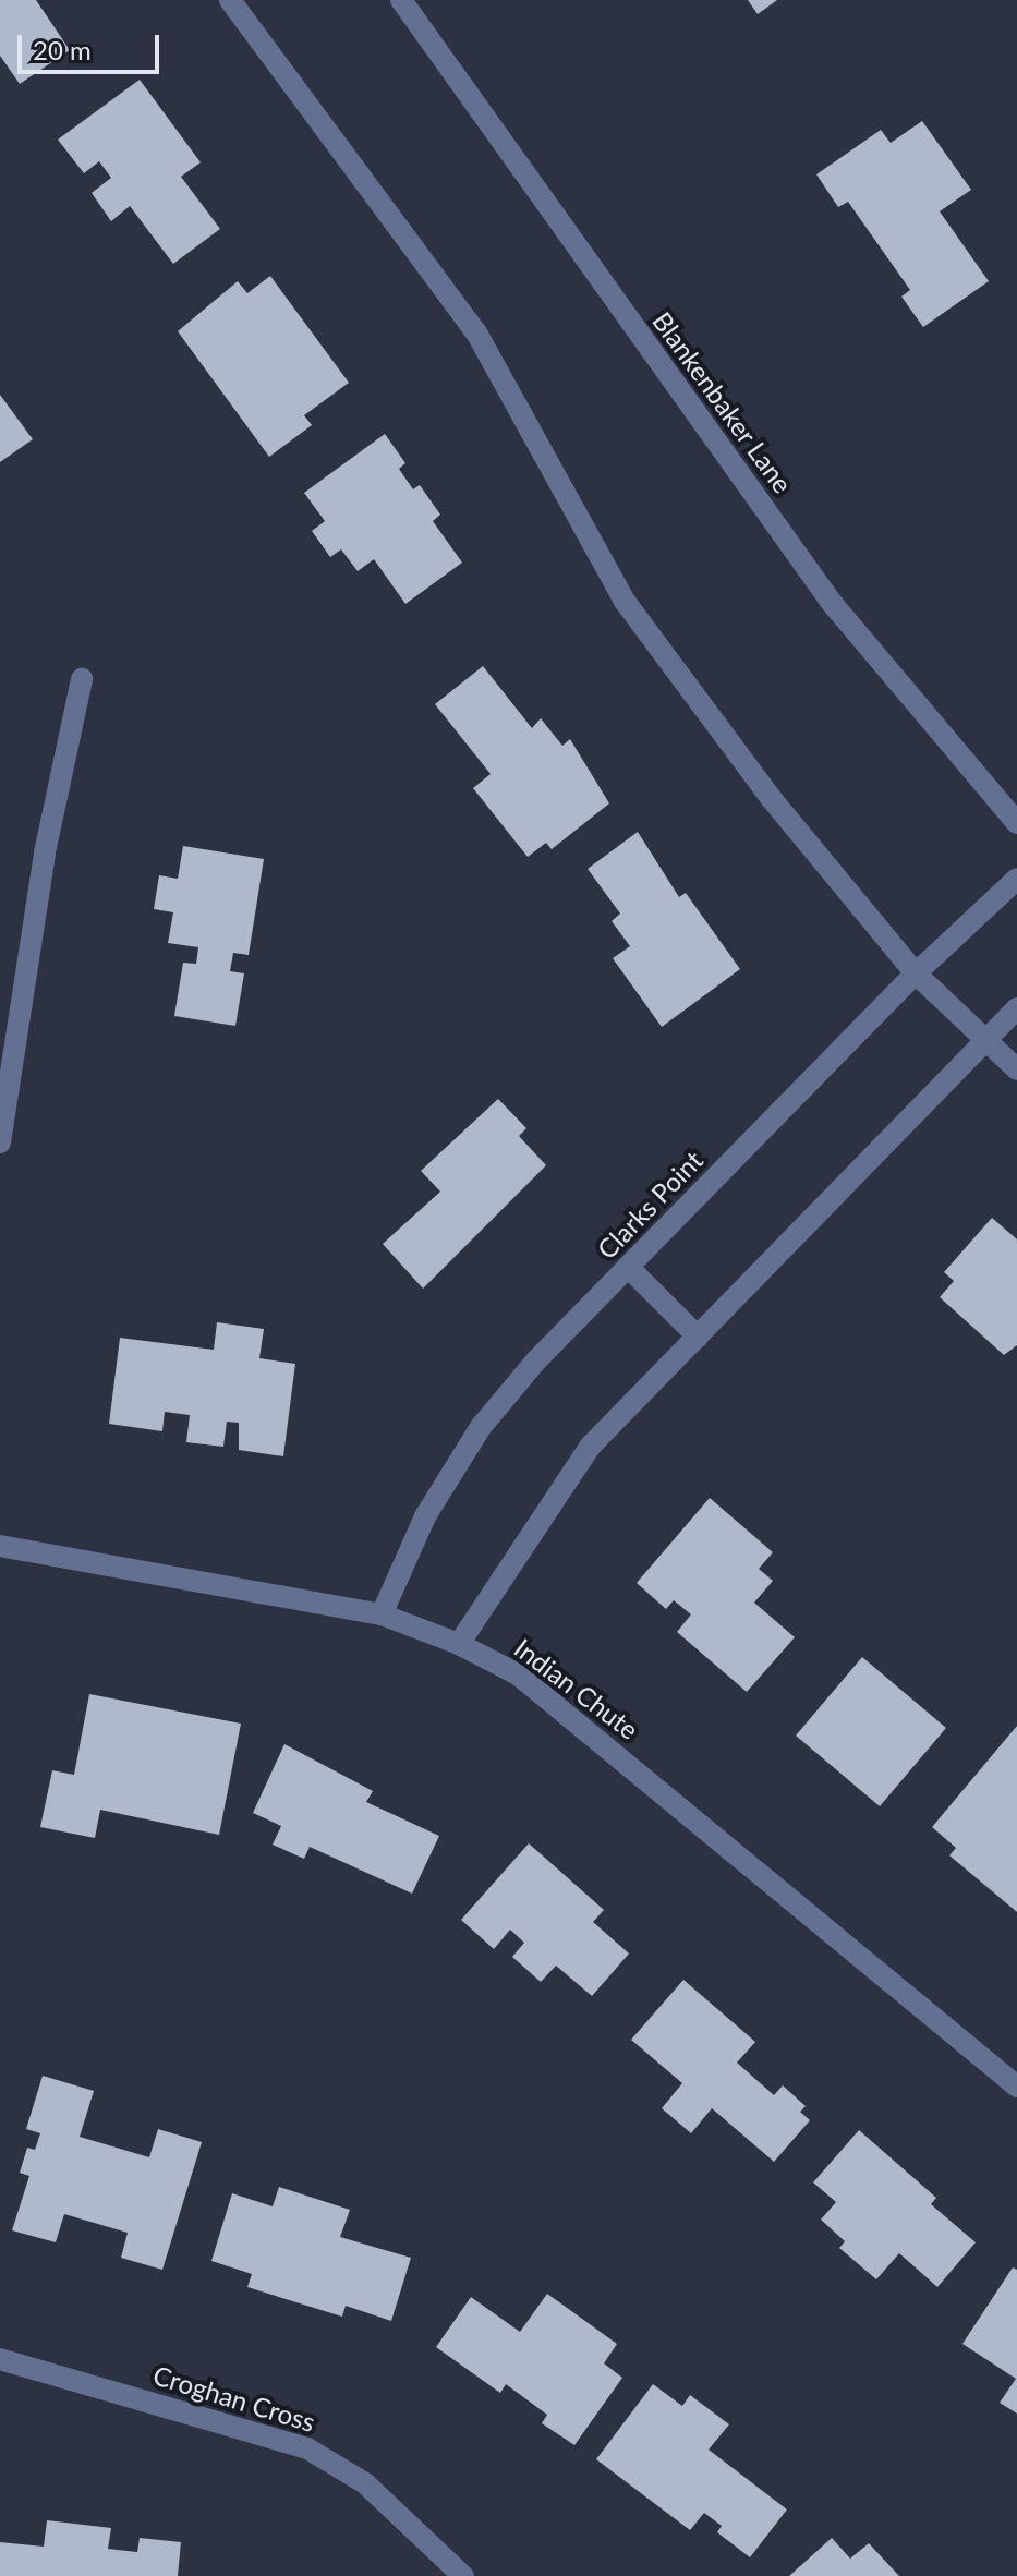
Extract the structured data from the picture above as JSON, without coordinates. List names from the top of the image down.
{
  "streets": {
    "street": [
      "Blankenbaker Lane",
      "Clarks Point",
      "Indian Chute",
      "Croghan Cross"
    ]
  },
  "crossings": [
    ["Clarks Point", "Indian Chute"]
  ],
  "scale_bar": "20 m"
}
